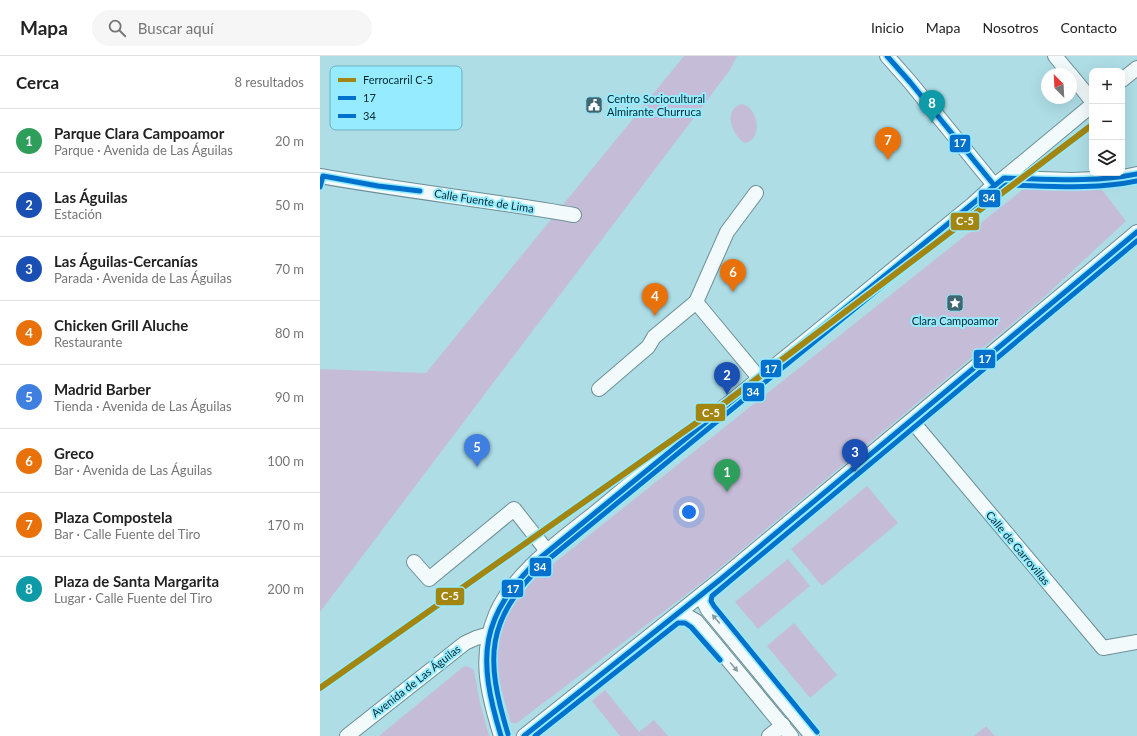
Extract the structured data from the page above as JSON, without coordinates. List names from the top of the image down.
{
  "streets": {
    "street": ["Calle Fuente de Lima", "Calle de Garrovillas", "Avenida de Las Águilas"]
  },
  "places": {
    "public building": ["Centro Sociocultural Almirante Churruca"],
    "place": ["Clara Campoamor"]
  },
  "lines": ["transit line 17", "rail line C-5", "transit line 34"],
  "legend": ["Ferrocarril C-5", "17", "34"],
  "north": "top left",
  "page": {
    "header": "Mapa",
    "search": "Buscar aquí",
    "nav": [
      "Inicio",
      "Mapa",
      "Nosotros",
      "Contacto"
    ],
    "heading": ["Cerca", "8 resultados"],
    "map_buttons": ["+", "−"],
    "pins": [
      "8",
      "7",
      "6",
      "4",
      "2",
      "5",
      "3",
      "1"
    ],
    "list": [
      {
        "mark": "1",
        "name": "Parque Clara Campoamor",
        "note": "Parque · Avenida de Las Águilas",
        "value": "20 m"
      },
      {
        "mark": "2",
        "name": "Las Águilas",
        "note": "Estación",
        "value": "50 m"
      },
      {
        "mark": "3",
        "name": "Las Águilas-Cercanías",
        "note": "Parada · Avenida de Las Águilas",
        "value": "70 m"
      },
      {
        "mark": "4",
        "name": "Chicken Grill Aluche",
        "note": "Restaurante",
        "value": "80 m"
      },
      {
        "mark": "5",
        "name": "Madrid Barber",
        "note": "Tienda · Avenida de Las Águilas",
        "value": "90 m"
      },
      {
        "mark": "6",
        "name": "Greco",
        "note": "Bar · Avenida de Las Águilas",
        "value": "100 m"
      },
      {
        "mark": "7",
        "name": "Plaza Compostela",
        "note": "Bar · Calle Fuente del Tiro",
        "value": "170 m"
      },
      {
        "mark": "8",
        "name": "Plaza de Santa Margarita",
        "note": "Lugar · Calle Fuente del Tiro",
        "value": "200 m"
      }
    ]
  }
}
